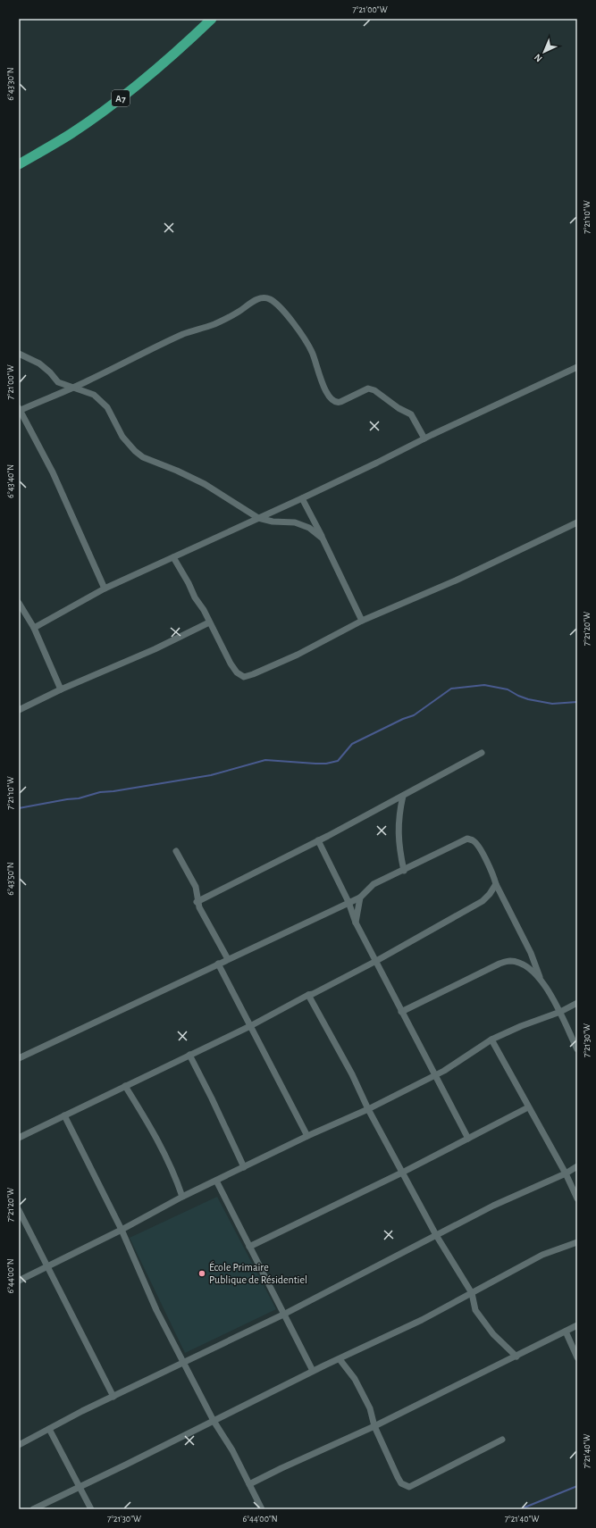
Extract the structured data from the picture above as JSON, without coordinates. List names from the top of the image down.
{
  "streets": {
    "highway": ["A7"]
  },
  "places": ["École Primaire Publique de Résidentiel"],
  "north": "bottom left",
  "coordinates": [
    "7°21'00\"W",
    "6°43'30\"N",
    "7°21'10\"W",
    "6°43'40\"N",
    "7°21'20\"W",
    "6°43'50\"N",
    "7°21'30\"W",
    "6°44'00\"N",
    "7°21'40\"W"
  ]
}
